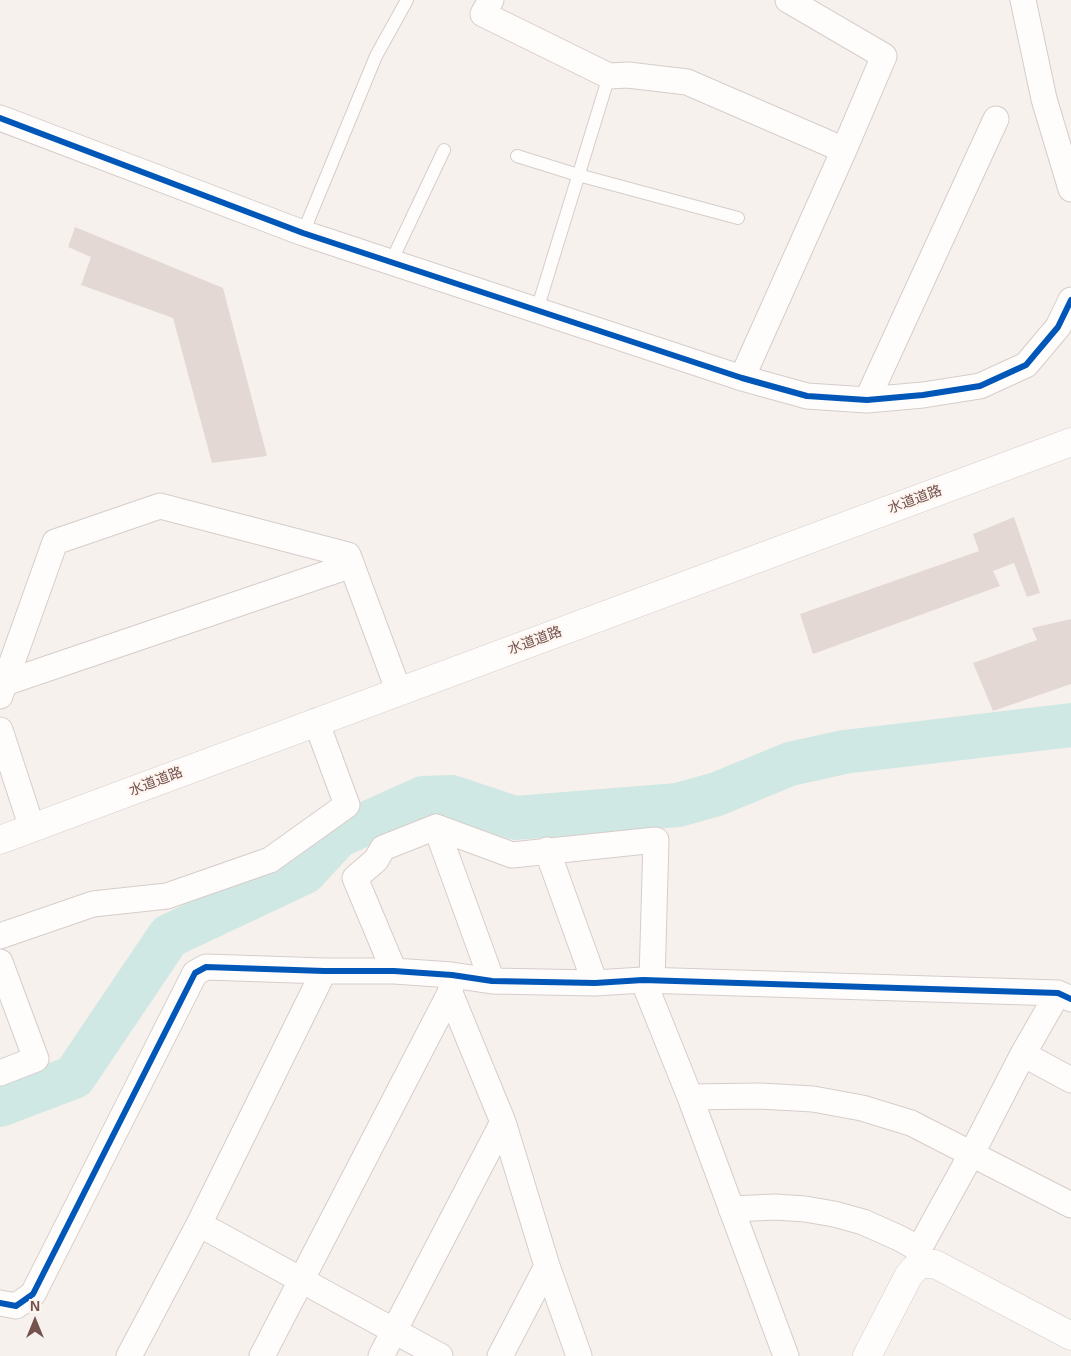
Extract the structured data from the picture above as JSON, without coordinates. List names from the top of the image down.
{
  "streets": {
    "street": ["水道道路"]
  },
  "north": "top"
}
